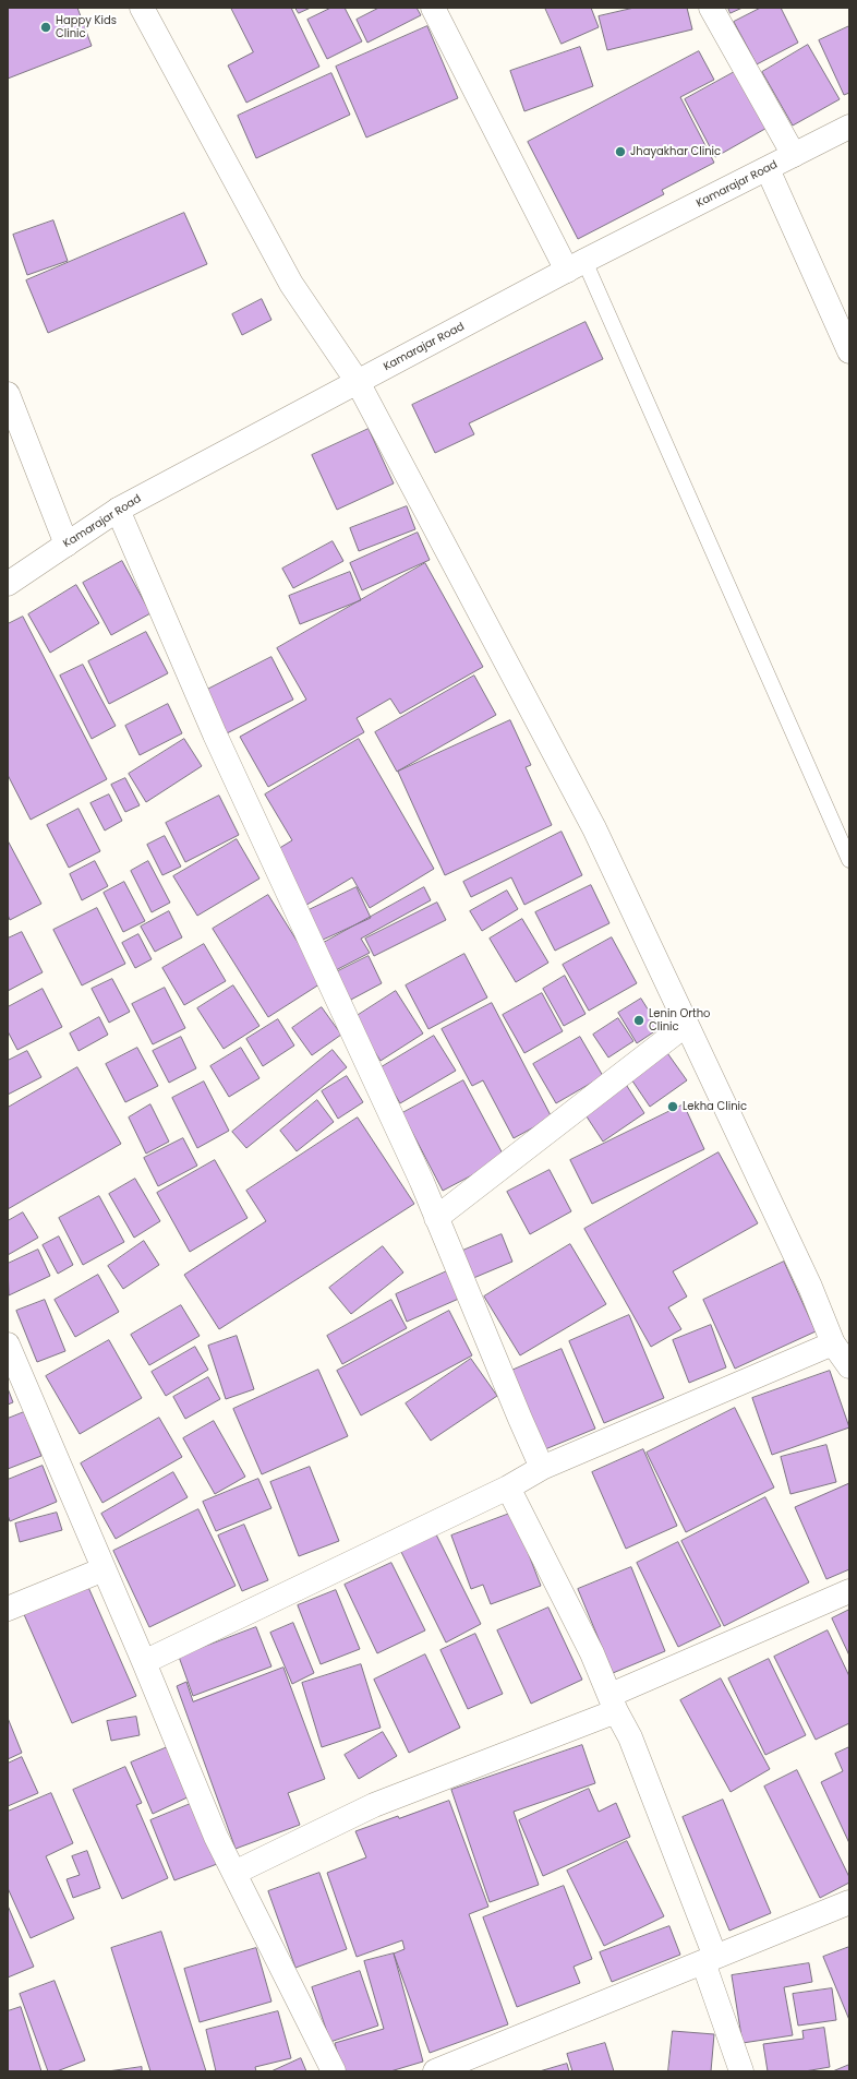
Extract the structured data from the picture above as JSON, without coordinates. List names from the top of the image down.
{
  "streets": {
    "street": ["Kamarajar Road"]
  },
  "places": [
    "Happy Kids Clinic",
    "Jhayakhar Clinic",
    "Lenin Ortho Clinic",
    "Lekha Clinic"
  ]
}
